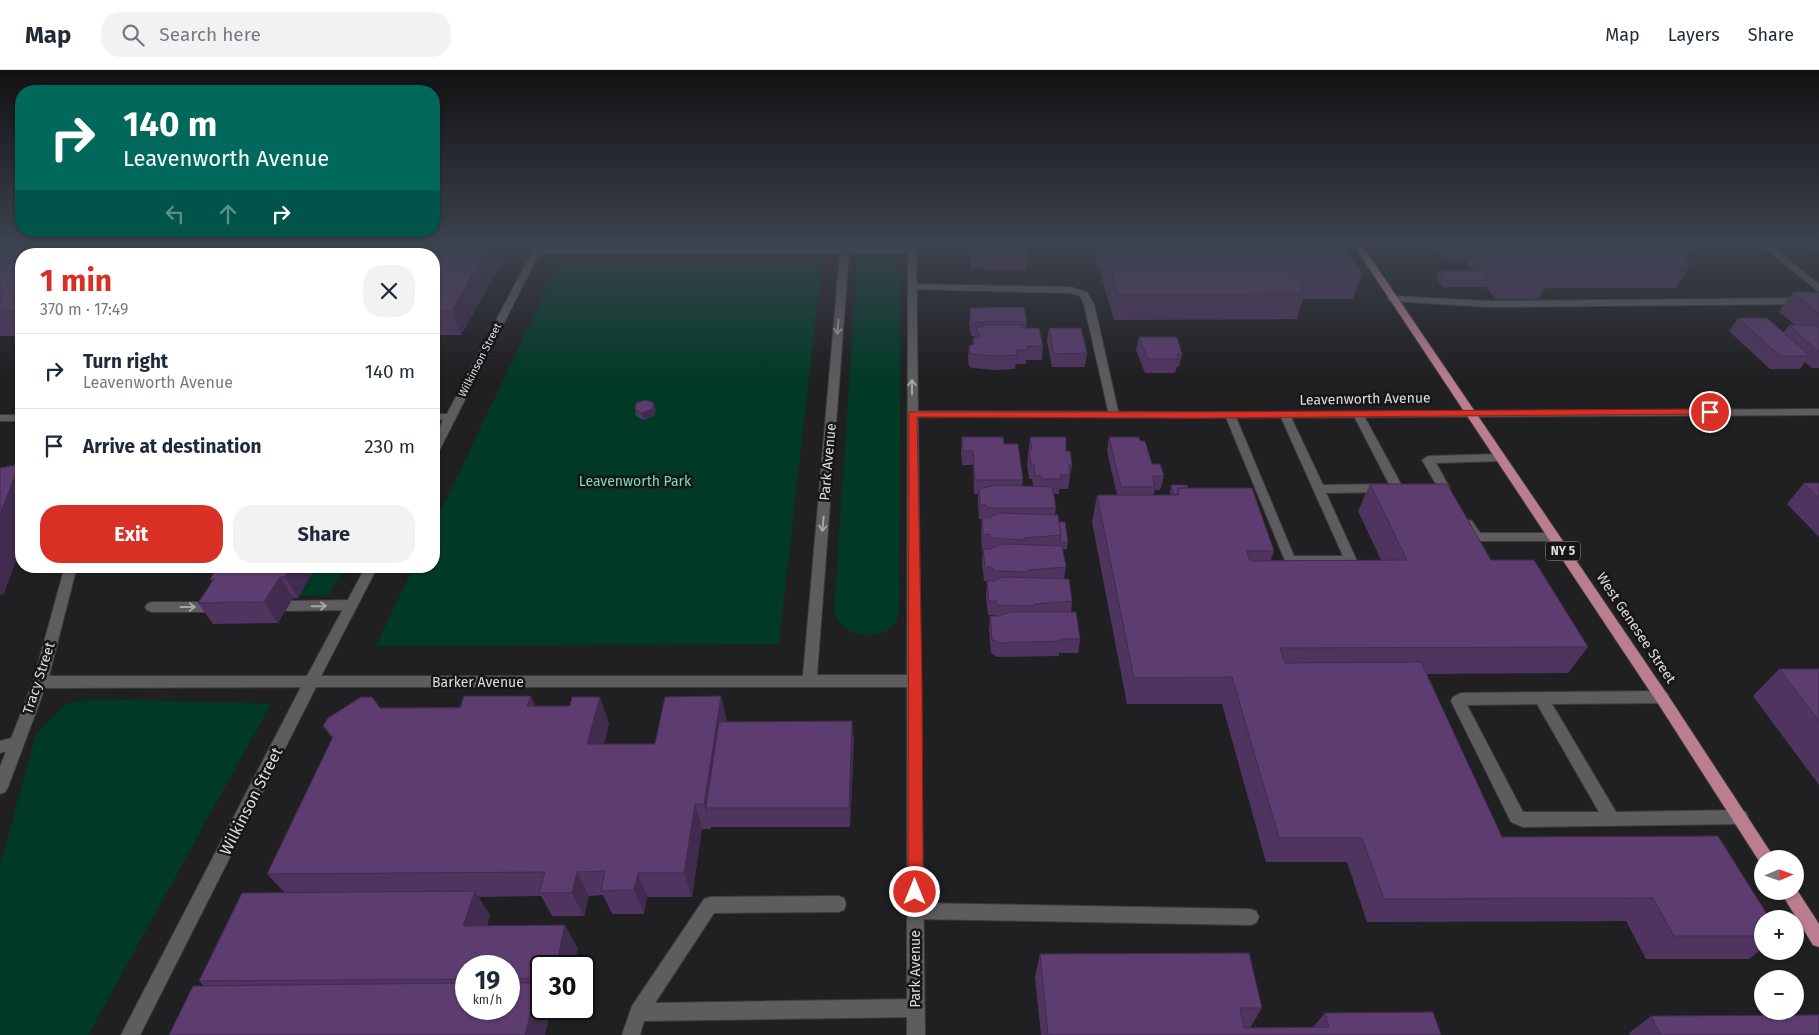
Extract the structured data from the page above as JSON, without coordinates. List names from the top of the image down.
{
  "streets": {
    "main road": ["NY 5", "West Genesee Street"],
    "street": [
      "Wilkinson Street",
      "Leavenworth Avenue",
      "Park Avenue",
      "Tracy Street",
      "Barker Avenue"
    ]
  },
  "crossings": [
    ["Wilkinson Street", "Barker Avenue"],
    ["Leavenworth Avenue", "Park Avenue"],
    ["Leavenworth Avenue", "West Genesee Street"],
    ["Park Avenue", "Barker Avenue"],
    ["Tracy Street", "Barker Avenue"]
  ],
  "parks": ["Leavenworth Park"],
  "north": "right",
  "page": {
    "header": "Map",
    "search": "Search here",
    "nav": ["Map", "Layers", "Share"],
    "turn": ["140 m", "Leavenworth Avenue"],
    "heading": ["1 min", "370 m · 17:49"],
    "list": [
      {
        "name": "Turn right",
        "note": "Leavenworth Avenue",
        "value": "140 m"
      },
      {
        "name": "Arrive at destination",
        "value": "230 m"
      }
    ],
    "buttons": ["Exit", "Share"],
    "map_buttons": ["+", "−"],
    "speed": "19 km/h",
    "limit": "30"
  }
}
